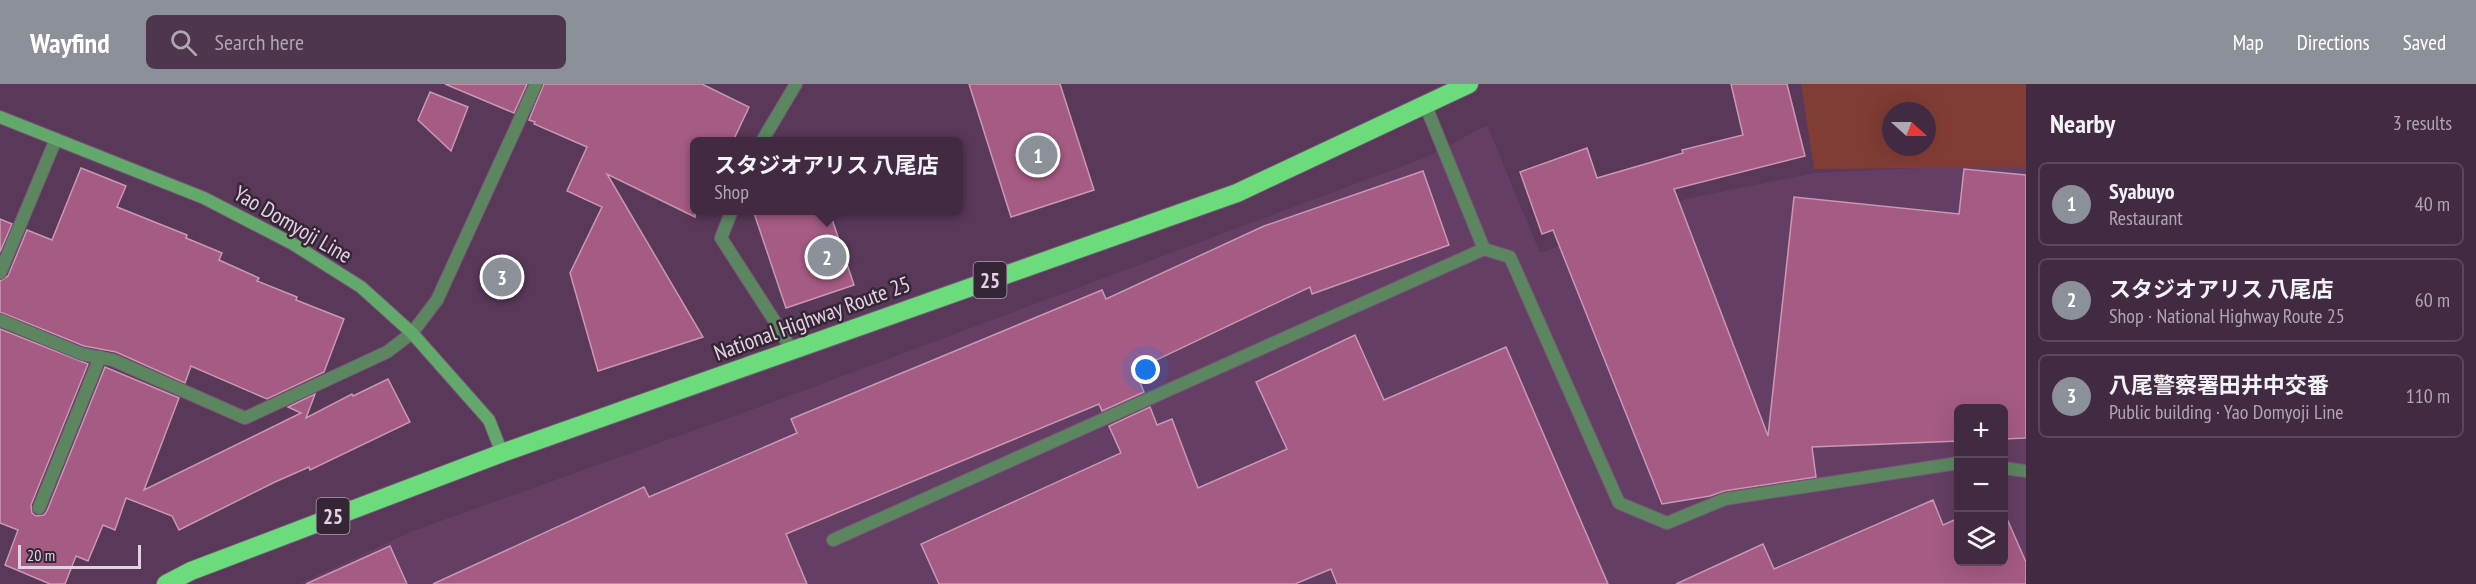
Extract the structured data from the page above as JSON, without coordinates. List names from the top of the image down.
{
  "streets": {
    "highway": ["25", "National Highway Route 25"],
    "main road": ["Yao Domyoji Line"]
  },
  "crossings": [
    ["Yao Domyoji Line", "National Highway Route 25"]
  ],
  "scale_bar": "20 m",
  "north": "right",
  "page": {
    "header": "Wayfind",
    "search": "Search here",
    "nav": ["Map", "Directions", "Saved"],
    "heading": ["Nearby", "3 results"],
    "pins": ["1", "2", "3"],
    "popup": ["スタジオアリス 八尾店", "Shop"],
    "list": [
      {
        "mark": "1",
        "name": "Syabuyo",
        "note": "Restaurant",
        "value": "40 m"
      },
      {
        "mark": "2",
        "name": "スタジオアリス 八尾店",
        "note": "Shop · National Highway Route 25",
        "value": "60 m"
      },
      {
        "mark": "3",
        "name": "八尾警察署田井中交番",
        "note": "Public building · Yao Domyoji Line",
        "value": "110 m"
      }
    ],
    "map_buttons": ["+", "−"],
    "scale": "20 m"
  }
}
